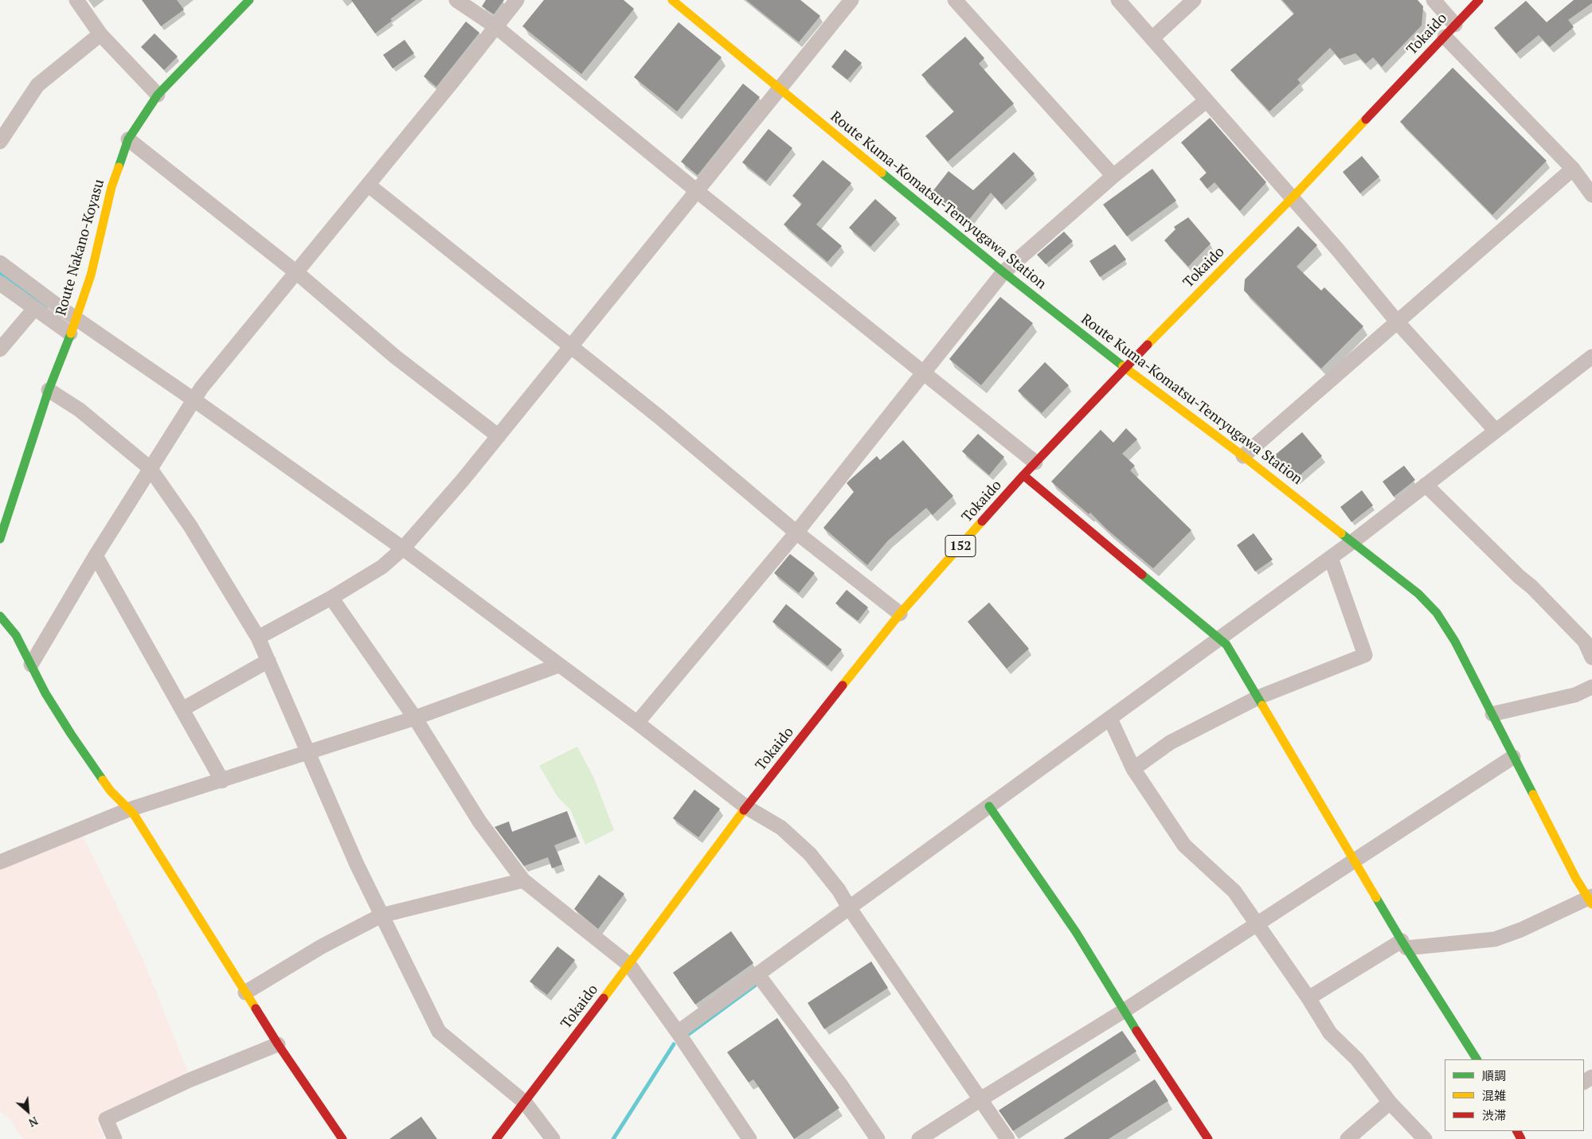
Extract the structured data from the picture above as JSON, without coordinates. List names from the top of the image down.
{
  "streets": {
    "main road": [
      "Tokaido",
      "Route Kuma-Komatsu-Tenryugawa Station",
      "Route Nakano-Koyasu",
      "152"
    ]
  },
  "crossings": [
    ["Tokaido", "Route Kuma-Komatsu-Tenryugawa Station"]
  ],
  "legend": ["順調", "混雑", "渋滞"],
  "north": "bottom right"
}
